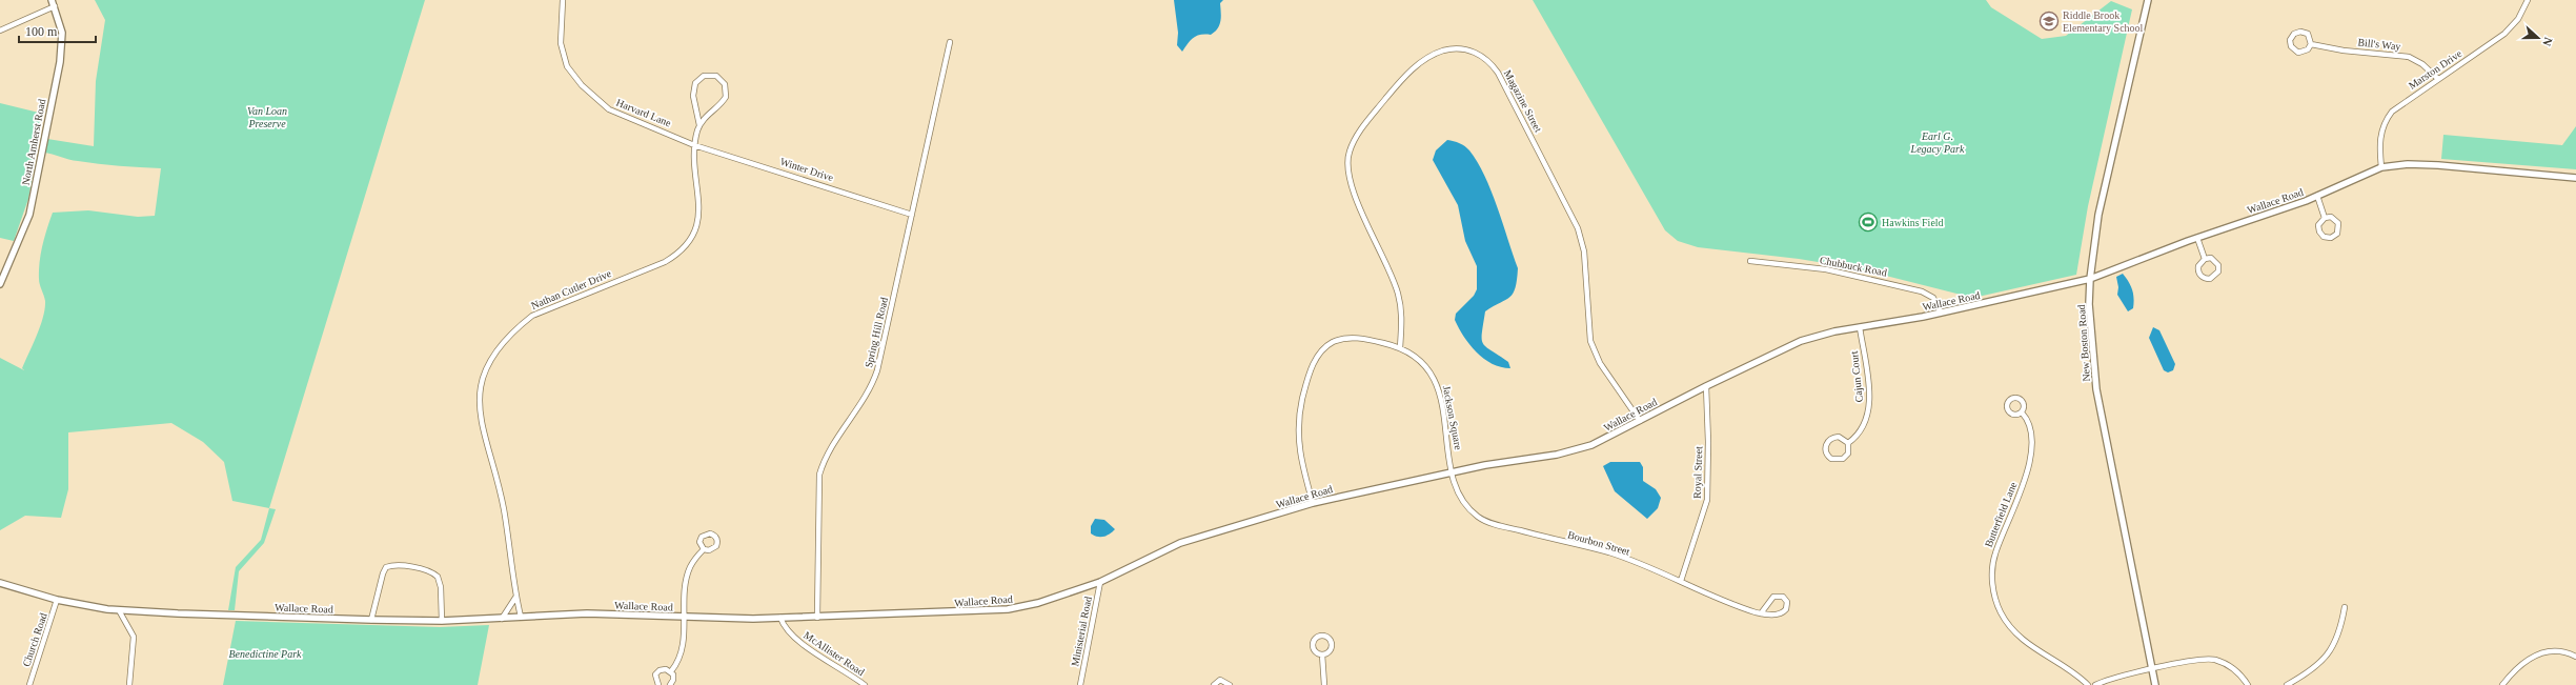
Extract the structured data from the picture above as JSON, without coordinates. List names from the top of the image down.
{
  "streets": {
    "street": [
      "Bill's Way",
      "Marston Drive",
      "Magazine Street",
      "Harvard Lane",
      "North Amherst Road",
      "Winter Drive",
      "Wallace Road",
      "Chubbuck Road",
      "Nathan Cutler Drive",
      "Spring Hill Road",
      "New Boston Road",
      "Cajun Court",
      "Jackson Square",
      "Royal Street",
      "Butterfield Lane",
      "Bourbon Street",
      "Ministerial Road",
      "Church Road",
      "McAllister Road"
    ]
  },
  "crossings": [
    ["Bill's Way", "Marston Drive"],
    ["Marston Drive", "Wallace Road"],
    ["Magazine Street", "Wallace Road"],
    ["Magazine Street", "Jackson Square"],
    ["Harvard Lane", "Winter Drive"],
    ["Harvard Lane", "Nathan Cutler Drive"],
    ["Winter Drive", "Nathan Cutler Drive"],
    ["Winter Drive", "Spring Hill Road"],
    ["Wallace Road", "Chubbuck Road"],
    ["Wallace Road", "Nathan Cutler Drive"],
    ["Wallace Road", "Spring Hill Road"],
    ["Wallace Road", "New Boston Road"],
    ["Wallace Road", "Cajun Court"],
    ["Wallace Road", "Jackson Square"],
    ["Wallace Road", "Royal Street"],
    ["Wallace Road", "Bourbon Street"],
    ["Wallace Road", "Ministerial Road"],
    ["Wallace Road", "Church Road"],
    ["Wallace Road", "McAllister Road"],
    ["Jackson Square", "Bourbon Street"],
    ["Royal Street", "Bourbon Street"]
  ],
  "parks": ["Van Loan Preserve", "Earl G. Legacy Park", "Benedictine Park"],
  "places": {
    "school or university": ["Riddle Brook Elementary School"],
    "sports": ["Hawkins Field"]
  },
  "scale_bar": "100 m",
  "north": "right"
}
